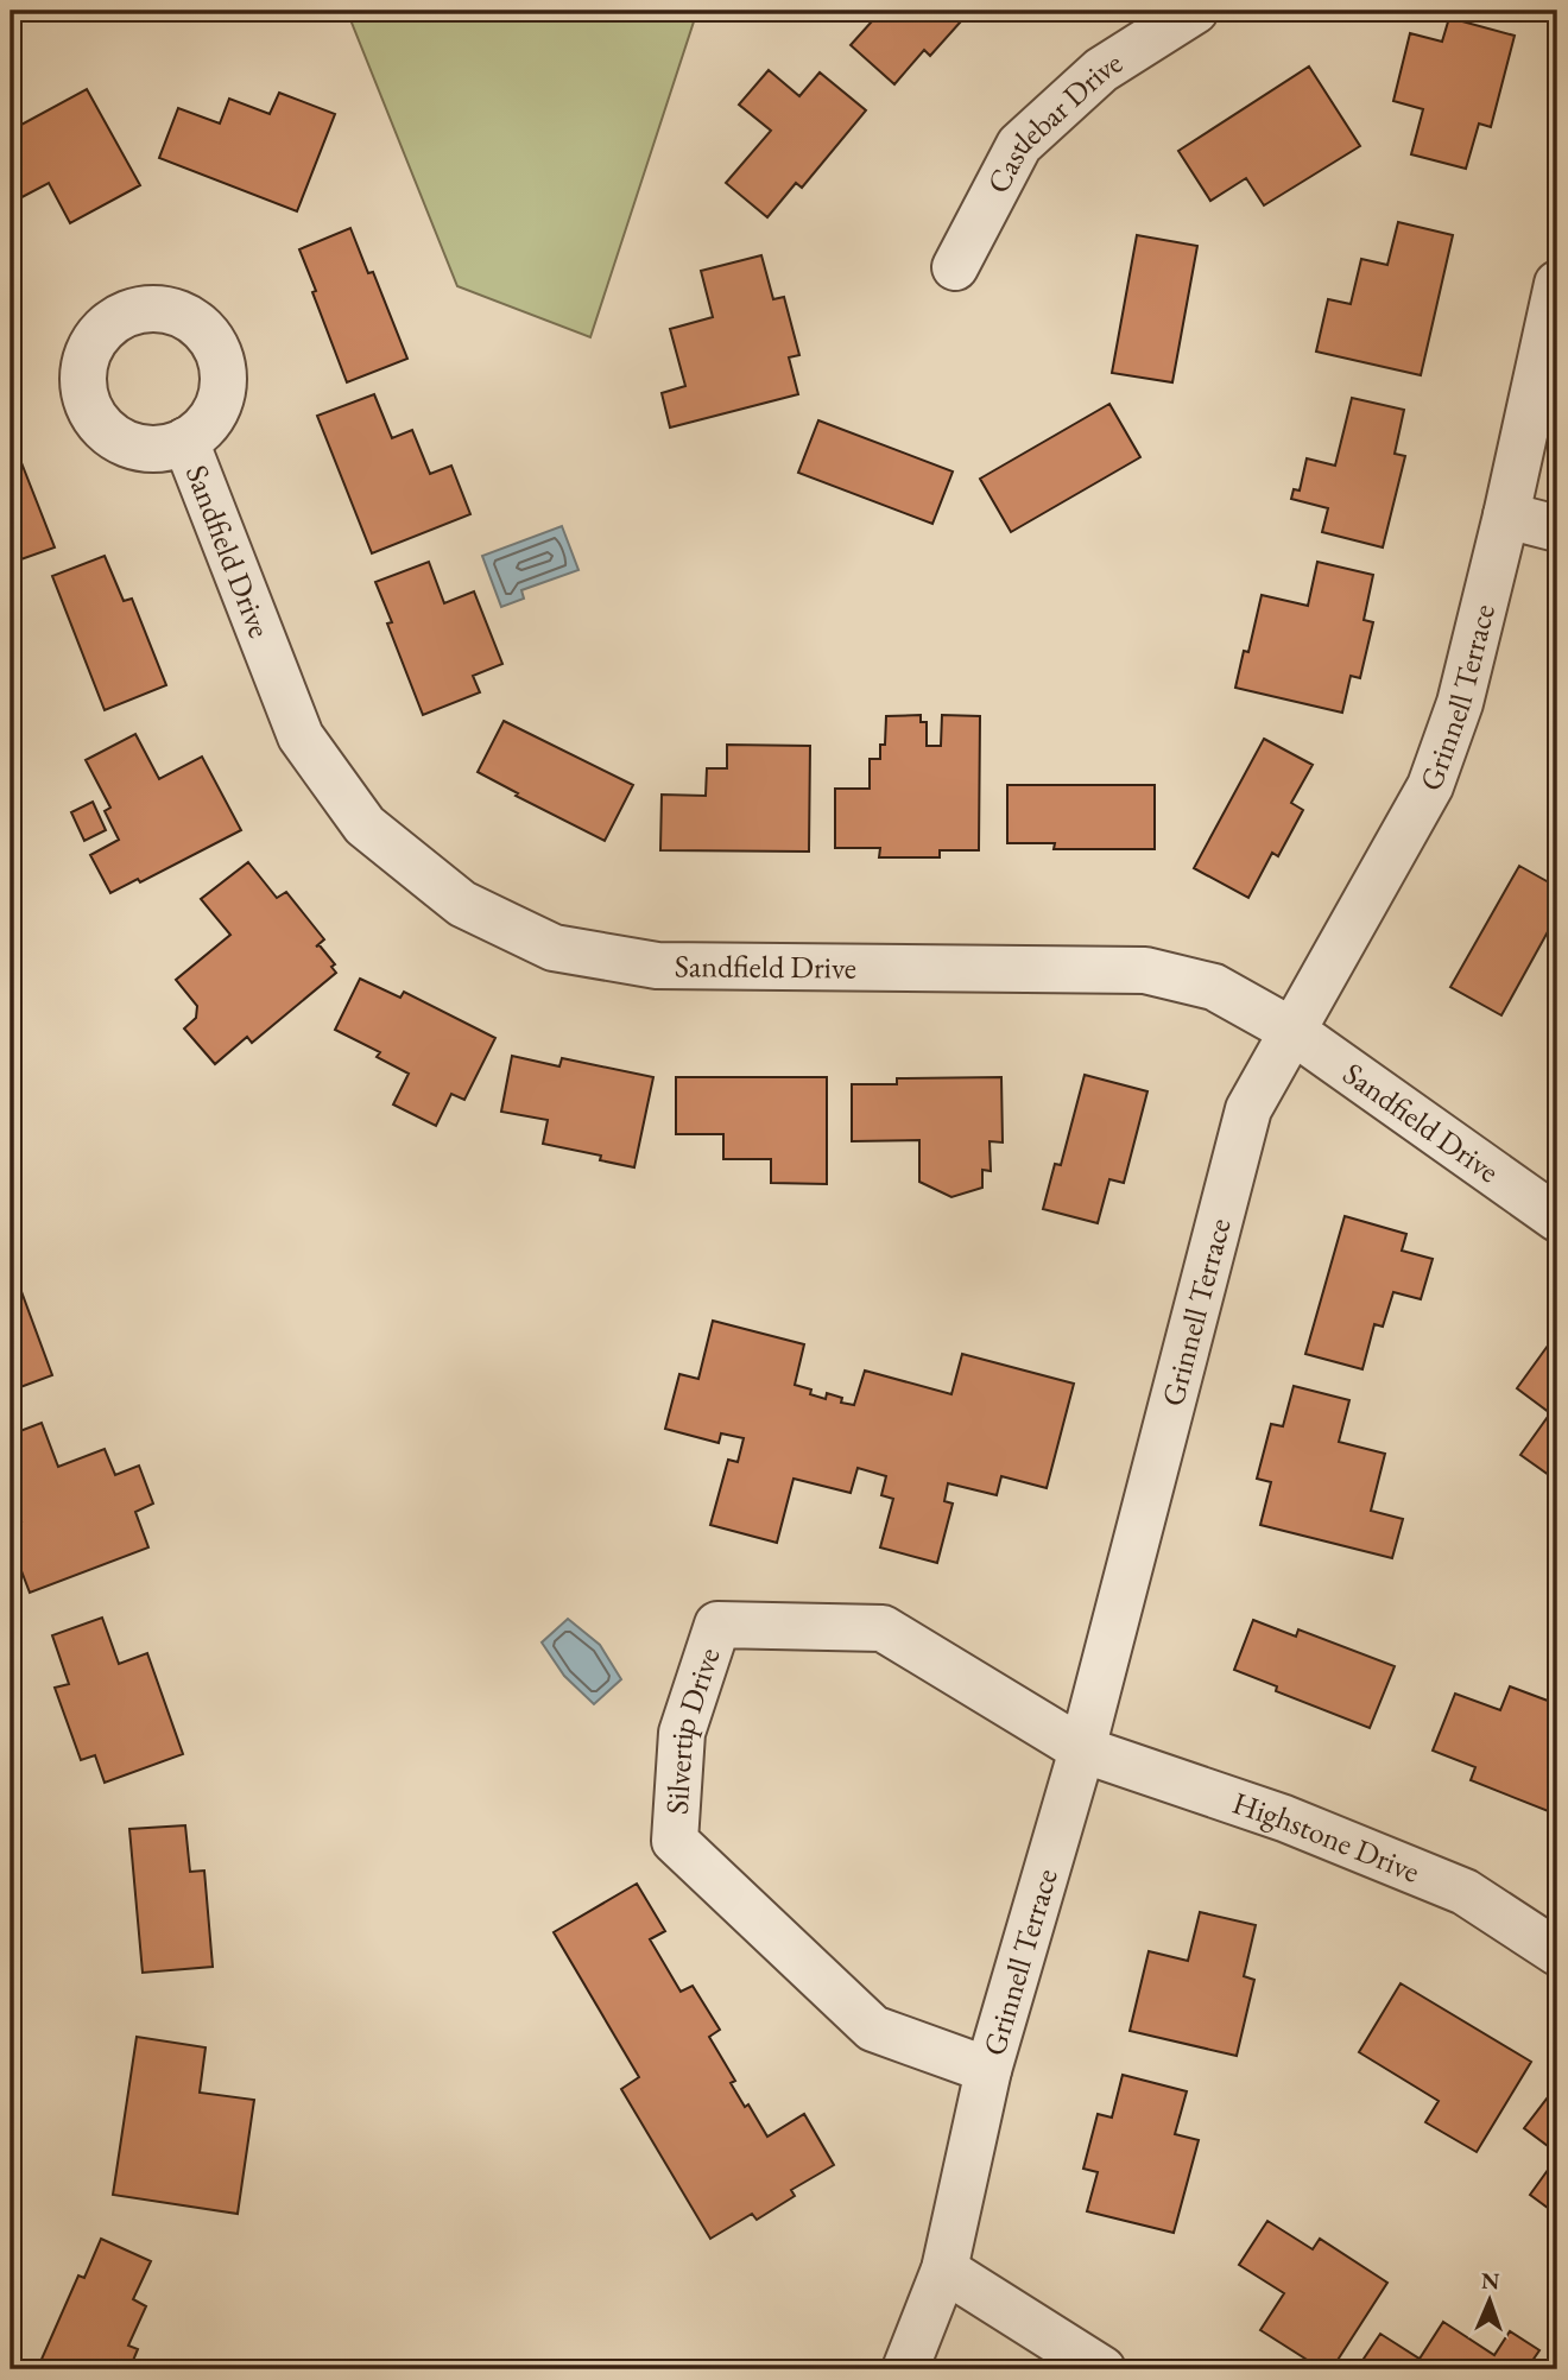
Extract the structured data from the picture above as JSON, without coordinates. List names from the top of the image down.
{
  "streets": {
    "street": [
      "Castlebar Drive",
      "Sandfield Drive",
      "Grinnell Terrace",
      "Silvertip Drive",
      "Highstone Drive"
    ]
  },
  "crossings": [
    ["Sandfield Drive", "Grinnell Terrace"],
    ["Grinnell Terrace", "Silvertip Drive"],
    ["Grinnell Terrace", "Highstone Drive"],
    ["Silvertip Drive", "Highstone Drive"]
  ],
  "north": "top"
}
